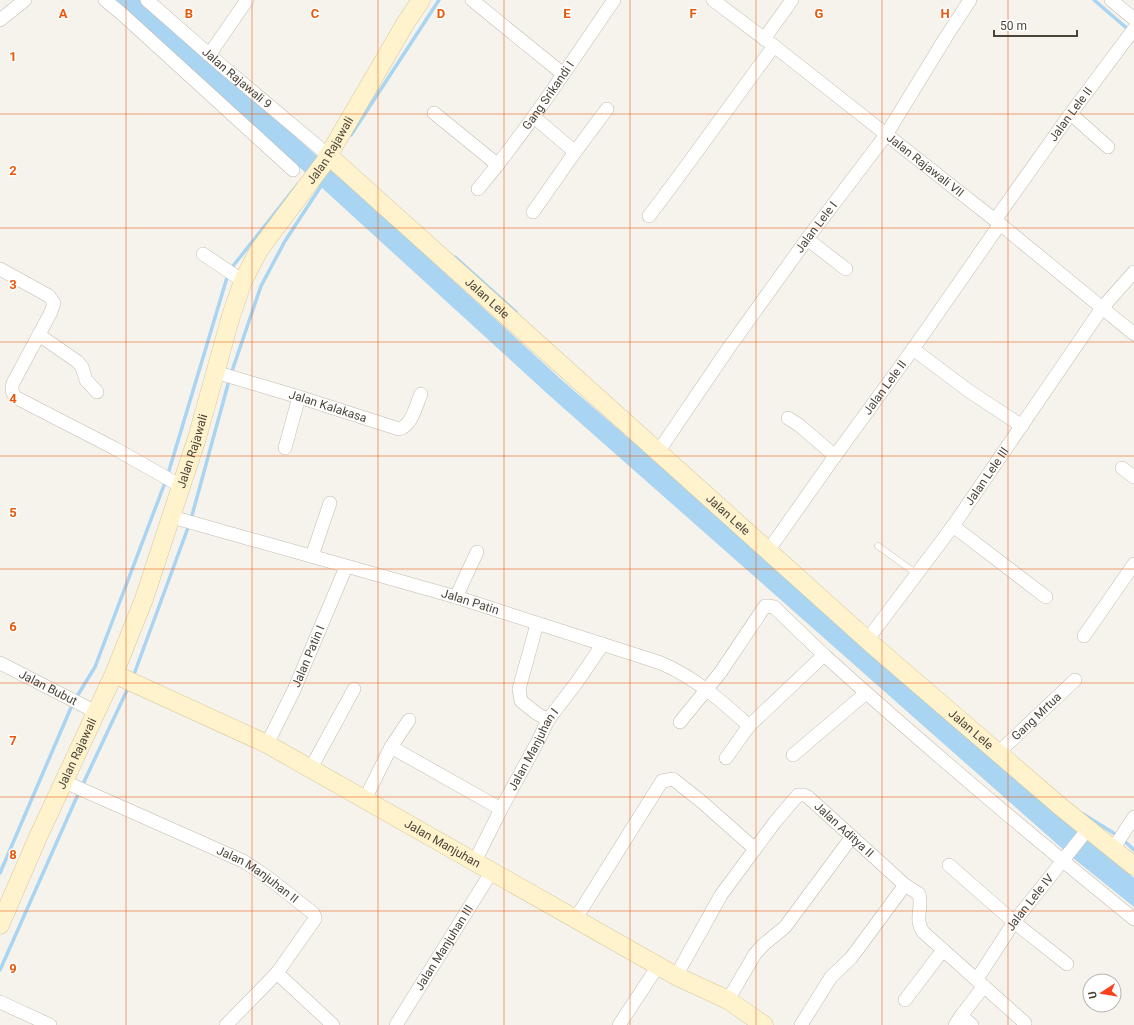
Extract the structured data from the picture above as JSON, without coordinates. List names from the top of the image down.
{
  "streets": {
    "main road": ["Jalan Rajawali", "Jalan Lele", "Jalan Manjuhan"],
    "street": [
      "Jalan Rajawali 9",
      "Gang Srikandi I",
      "Jalan Lele II",
      "Jalan Rajawali VII",
      "Jalan Lele I",
      "Jalan Kalakasa",
      "Jalan Lele III",
      "Jalan Patin",
      "Jalan Patin I",
      "Jalan Bubut",
      "Gang Mrtua",
      "Jalan Manjuhan I",
      "Jalan Aditya II",
      "Jalan Manjuhan II",
      "Jalan Lele IV",
      "Jalan Manjuhan III"
    ]
  },
  "crossings": [
    ["Jalan Rajawali 9", "Jalan Rajawali"],
    ["Jalan Rajawali 9", "Jalan Lele"],
    ["Jalan Lele II", "Jalan Rajawali VII"],
    ["Jalan Lele II", "Jalan Lele"],
    ["Jalan Rajawali", "Jalan Lele"],
    ["Jalan Rajawali", "Jalan Kalakasa"],
    ["Jalan Rajawali", "Jalan Patin"],
    ["Jalan Rajawali", "Jalan Bubut"],
    ["Jalan Rajawali", "Jalan Manjuhan"],
    ["Jalan Rajawali", "Jalan Manjuhan II"],
    ["Jalan Rajawali VII", "Jalan Lele I"],
    ["Jalan Rajawali VII", "Jalan Lele III"],
    ["Jalan Lele I", "Jalan Lele"],
    ["Jalan Lele", "Jalan Lele III"],
    ["Jalan Lele", "Gang Mrtua"],
    ["Jalan Lele", "Jalan Lele IV"],
    ["Jalan Patin", "Jalan Patin I"],
    ["Jalan Patin", "Jalan Manjuhan I"],
    ["Jalan Patin I", "Jalan Manjuhan"],
    ["Jalan Manjuhan I", "Jalan Manjuhan"],
    ["Jalan Aditya II", "Jalan Manjuhan"],
    ["Jalan Aditya II", "Jalan Lele IV"],
    ["Jalan Manjuhan", "Jalan Manjuhan III"]
  ],
  "scale_bar": "50 m",
  "north": "left",
  "grid": {
    "columns": [
      "A",
      "B",
      "C",
      "D",
      "E",
      "F",
      "G",
      "H"
    ],
    "rows": [
      "1",
      "2",
      "3",
      "4",
      "5",
      "6",
      "7",
      "8",
      "9"
    ]
  }
}
